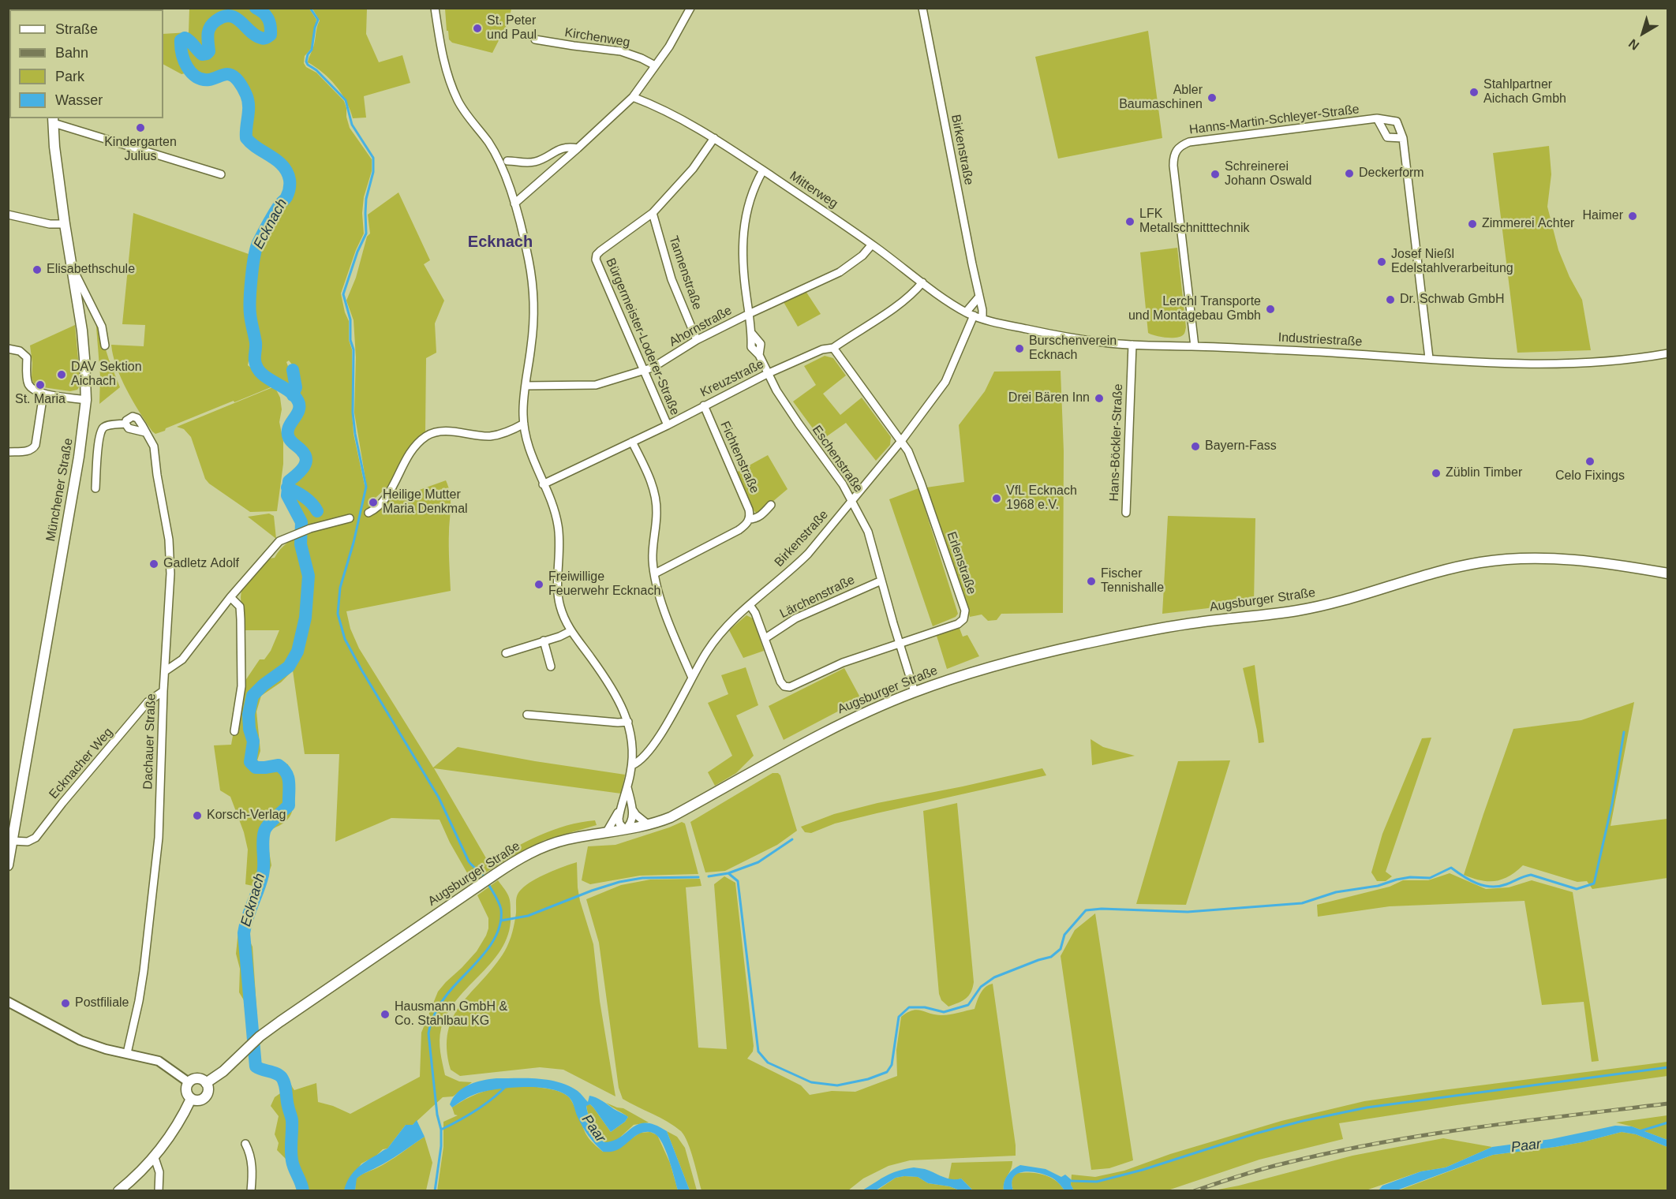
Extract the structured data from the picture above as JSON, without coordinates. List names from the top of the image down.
{
  "streets": {
    "main road": ["Münchener Straße", "Augsburger Straße"],
    "street": [
      "Kirchenweg",
      "Hanns-Martin-Schleyer-Straße",
      "Birkenstraße",
      "Mitterweg",
      "Tannenstraße",
      "Ahornstraße",
      "Bürgermeister-Loderer-Straße",
      "Industriestraße",
      "Kreuzstraße",
      "Hans-Böckler-Straße",
      "Fichtenstraße",
      "Eschenstraße",
      "Erlenstraße",
      "Lärchenstraße",
      "Dachauer Straße",
      "Ecknacher Weg"
    ]
  },
  "crossings": [
    ["Hanns-Martin-Schleyer-Straße", "Industriestraße"],
    ["Birkenstraße", "Mitterweg"],
    ["Birkenstraße", "Industriestraße"],
    ["Birkenstraße", "Eschenstraße"],
    ["Birkenstraße", "Erlenstraße"],
    ["Mitterweg", "Ahornstraße"],
    ["Mitterweg", "Bürgermeister-Loderer-Straße"],
    ["Mitterweg", "Industriestraße"],
    ["Mitterweg", "Kreuzstraße"],
    ["Mitterweg", "Eschenstraße"],
    ["Tannenstraße", "Ahornstraße"],
    ["Tannenstraße", "Bürgermeister-Loderer-Straße"],
    ["Ahornstraße", "Bürgermeister-Loderer-Straße"],
    ["Ahornstraße", "Eschenstraße"],
    ["Bürgermeister-Loderer-Straße", "Kreuzstraße"],
    ["Industriestraße", "Hans-Böckler-Straße"],
    ["Kreuzstraße", "Fichtenstraße"],
    ["Kreuzstraße", "Eschenstraße"],
    ["Kreuzstraße", "Erlenstraße"],
    ["Eschenstraße", "Erlenstraße"],
    ["Eschenstraße", "Lärchenstraße"],
    ["Eschenstraße", "Augsburger Straße"],
    ["Münchener Straße", "Ecknacher Weg"],
    ["Erlenstraße", "Lärchenstraße"],
    ["Dachauer Straße", "Ecknacher Weg"]
  ],
  "districts": ["Ecknach"],
  "water": ["Ecknach", "Paar"],
  "places": [
    "St. Peter und Paul",
    "Stahlpartner Aichach Gmbh",
    "Abler Baumaschinen",
    "Kindergarten Julius",
    "Deckerform",
    "Schreinerei Johann Oswald",
    "Haimer",
    "LFK Metallschnitttechnik",
    "Zimmerei Achter",
    "Josef Nießl Edelstahlverarbeitung",
    "Elisabethschule",
    "Dr. Schwab GmbH",
    "Lerchl Transporte und Montagebau Gmbh",
    "Burschenverein Ecknach",
    "DAV Sektion Aichach",
    "St. Maria",
    "Drei Bären Inn",
    "Bayern-Fass",
    "Celo Fixings",
    "Züblin Timber",
    "VfL Ecknach 1968 e.V.",
    "Heilige Mutter Maria Denkmal",
    "Gadletz Adolf",
    "Fischer Tennishalle",
    "Freiwillige Feuerwehr Ecknach",
    "Korsch-Verlag",
    "Postfiliale",
    "Hausmann GmbH & Co. Stahlbau KG"
  ],
  "legend": [
    "Straße",
    "Bahn",
    "Park",
    "Wasser"
  ],
  "north": "bottom left"
}
